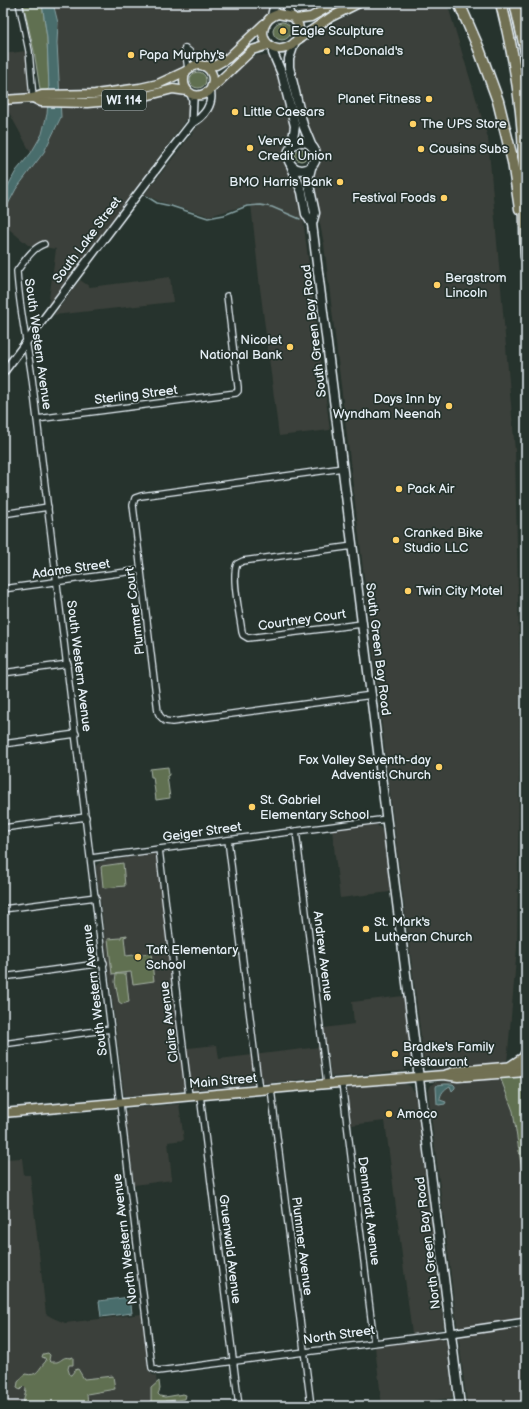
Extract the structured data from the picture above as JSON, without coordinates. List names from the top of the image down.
{
  "streets": {
    "main road": [
      "WI 114",
      "South Green Bay Road",
      "Main Street",
      "North Green Bay Road"
    ],
    "street": [
      "South Lake Street",
      "South Western Avenue",
      "Sterling Street",
      "Adams Street",
      "Plummer Court",
      "Courtney Court",
      "Geiger Street",
      "Andrew Avenue",
      "Claire Avenue",
      "Dennhardt Avenue",
      "North Western Avenue",
      "Plummer Avenue",
      "Gruenwald Avenue",
      "North Street"
    ]
  },
  "crossings": [
    ["WI 114", "South Lake Street"],
    ["South Lake Street", "South Western Avenue"],
    ["South Green Bay Road", "Plummer Court"],
    ["South Green Bay Road", "Courtney Court"],
    ["South Green Bay Road", "Geiger Street"],
    ["South Green Bay Road", "Main Street"],
    ["South Green Bay Road", "North Green Bay Road"],
    ["South Western Avenue", "Sterling Street"],
    ["South Western Avenue", "Adams Street"],
    ["South Western Avenue", "Geiger Street"],
    ["South Western Avenue", "Main Street"],
    ["South Western Avenue", "North Western Avenue"],
    ["Adams Street", "Plummer Court"],
    ["Geiger Street", "Andrew Avenue"],
    ["Geiger Street", "Claire Avenue"],
    ["Andrew Avenue", "Main Street"],
    ["Claire Avenue", "Main Street"],
    ["Main Street", "Dennhardt Avenue"],
    ["Main Street", "North Western Avenue"],
    ["Main Street", "North Green Bay Road"],
    ["Main Street", "Plummer Avenue"],
    ["Main Street", "Gruenwald Avenue"],
    ["Dennhardt Avenue", "North Street"],
    ["North Western Avenue", "North Street"],
    ["North Green Bay Road", "North Street"],
    ["Plummer Avenue", "North Street"],
    ["Gruenwald Avenue", "North Street"]
  ],
  "places": [
    "Eagle Sculpture",
    "McDonald's",
    "Papa Murphy's",
    "Planet Fitness",
    "Little Caesars",
    "The UPS Store",
    "Verve, a Credit Union",
    "Cousins Subs",
    "BMO Harris Bank",
    "Festival Foods",
    "Bergstrom Lincoln",
    "Nicolet National Bank",
    "Days Inn by Wyndham Neenah",
    "Pack Air",
    "Cranked Bike Studio LLC",
    "Twin City Motel",
    "Fox Valley Seventh-day Adventist Church",
    "St. Gabriel Elementary School",
    "St. Mark's Lutheran Church",
    "Taft Elementary School",
    "Bradke's Family Restaurant",
    "Amoco"
  ]
}
